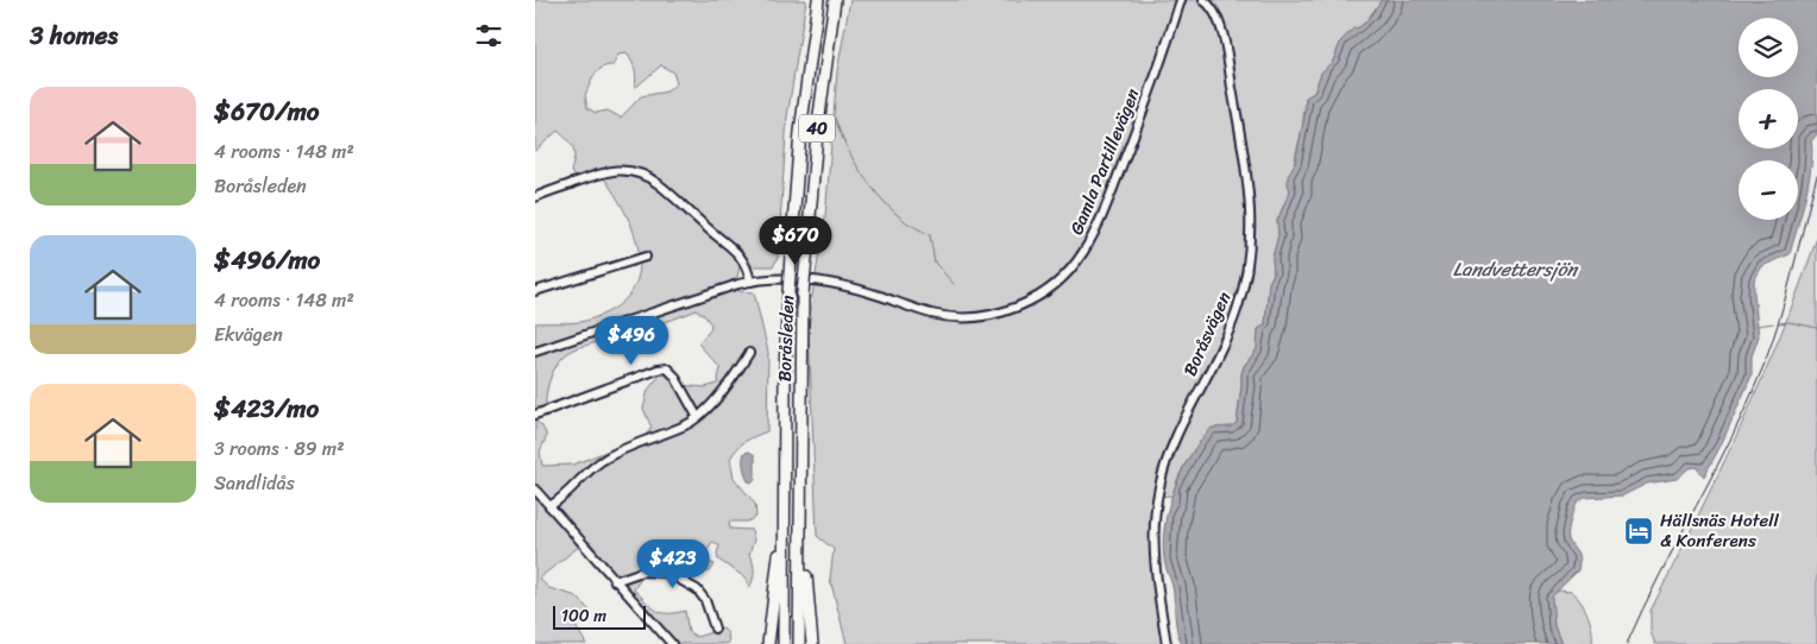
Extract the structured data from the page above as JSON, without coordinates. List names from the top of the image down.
{
  "streets": {
    "highway": ["40", "Boråsleden"],
    "street": ["Gamla Partillevägen", "Boråsvägen"]
  },
  "water": ["Landvettersjön"],
  "places": {
    "hotel": ["Hällsnäs Hotell & Konferens"]
  },
  "scale_bar": "100 m",
  "page": {
    "heading": "3 homes",
    "map_buttons": ["+", "−"],
    "list": [
      {
        "name": "$670/mo",
        "note": "4 rooms · 148 m² · Boråsleden"
      },
      {
        "name": "$496/mo",
        "note": "4 rooms · 148 m² · Ekvägen"
      },
      {
        "name": "$423/mo",
        "note": "3 rooms · 89 m² · Sandlidås"
      }
    ],
    "price": ["$670", "$496", "$423"],
    "scale": "100 m"
  }
}
